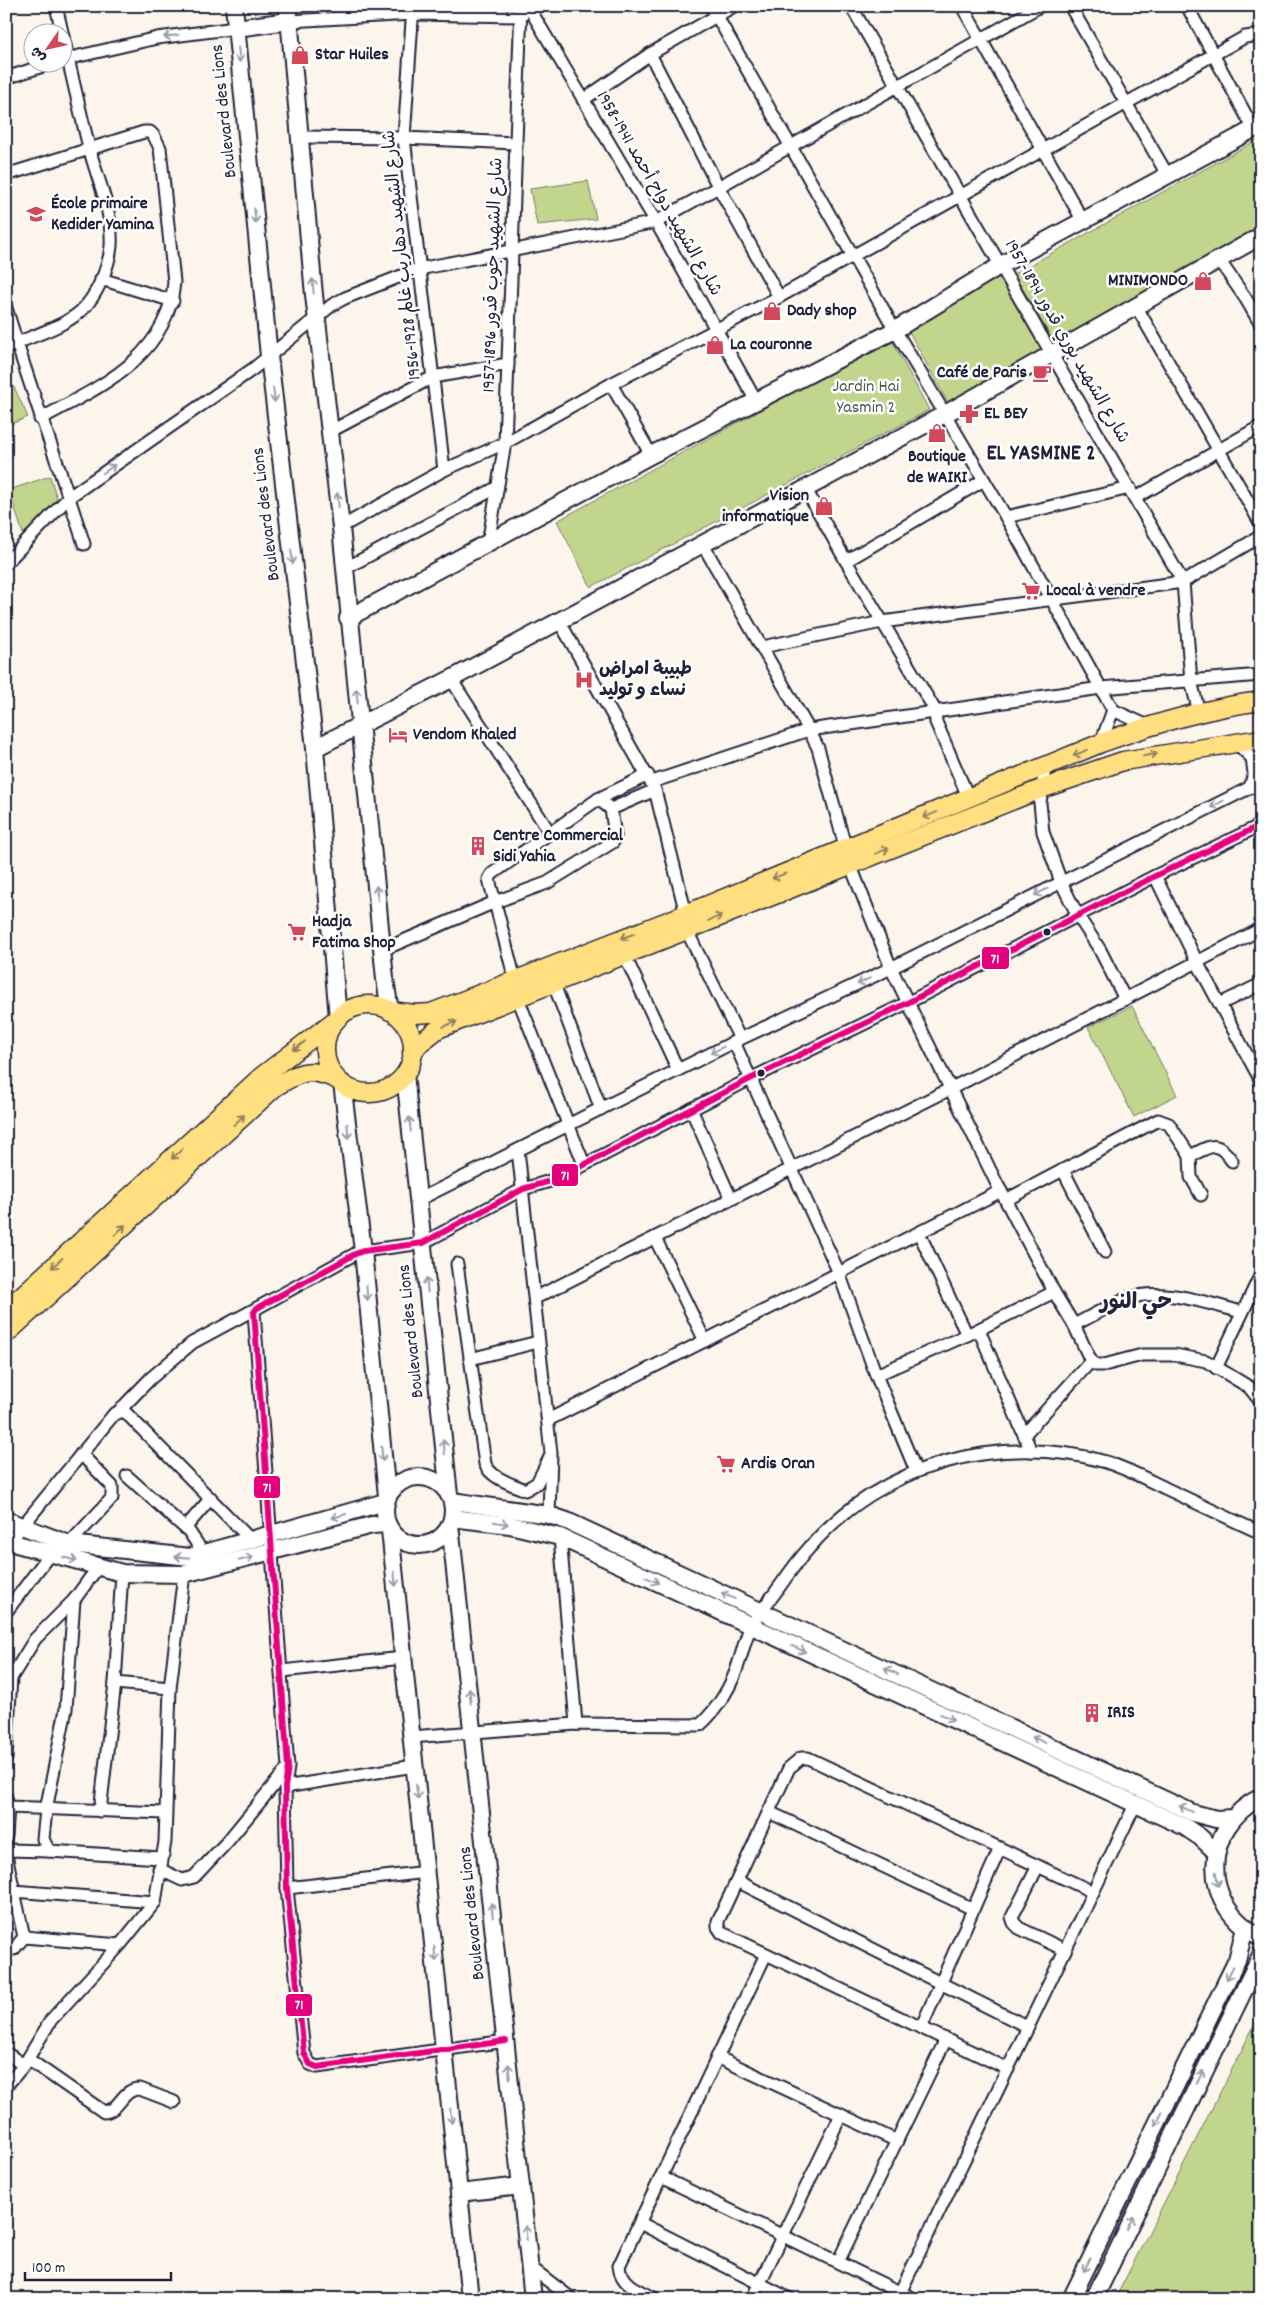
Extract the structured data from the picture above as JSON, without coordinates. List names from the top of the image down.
{
  "streets": {
    "main road": ["Boulevard des Lions"],
    "street": [
      "شارع الشهيد دواح أحمد 1941-1958",
      "شارع الشهيد دهاريب غالم 1928-1956",
      "شارع الشهيد جوب قدور 1896-1957",
      "شارع الشهيد بوري قدور 1894-1957"
    ]
  },
  "crossings": [
    ["شارع الشهيد دواح أحمد 1941-1958", "شارع الشهيد جوب قدور 1896-1957"]
  ],
  "districts": ["EL YASMINE 2", "حي النور"],
  "parks": ["Jardin Hai Yasmin 2"],
  "places": {
    "shop": [
      "Star Huiles",
      "MINIMONDO",
      "Dady shop",
      "La couronne",
      "Boutique de WAIKI",
      "Vision informatique"
    ],
    "school or university": ["École primaire Kedider Yamina"],
    "cafe": ["Café de Paris"],
    "pharmacy": ["EL BEY"],
    "supermarket": ["Local à vendre", "Hadja Fatima Shop", "Ardis Oran"],
    "hospital": ["طبيبة امراض نساء و توليد"],
    "hotel": ["Vendom Khaled"],
    "building": ["Centre Commercial Sidi Yahia", "IRIS"]
  },
  "lines": ["transit line 71"],
  "scale_bar": "100 m",
  "north": "bottom left"
}
